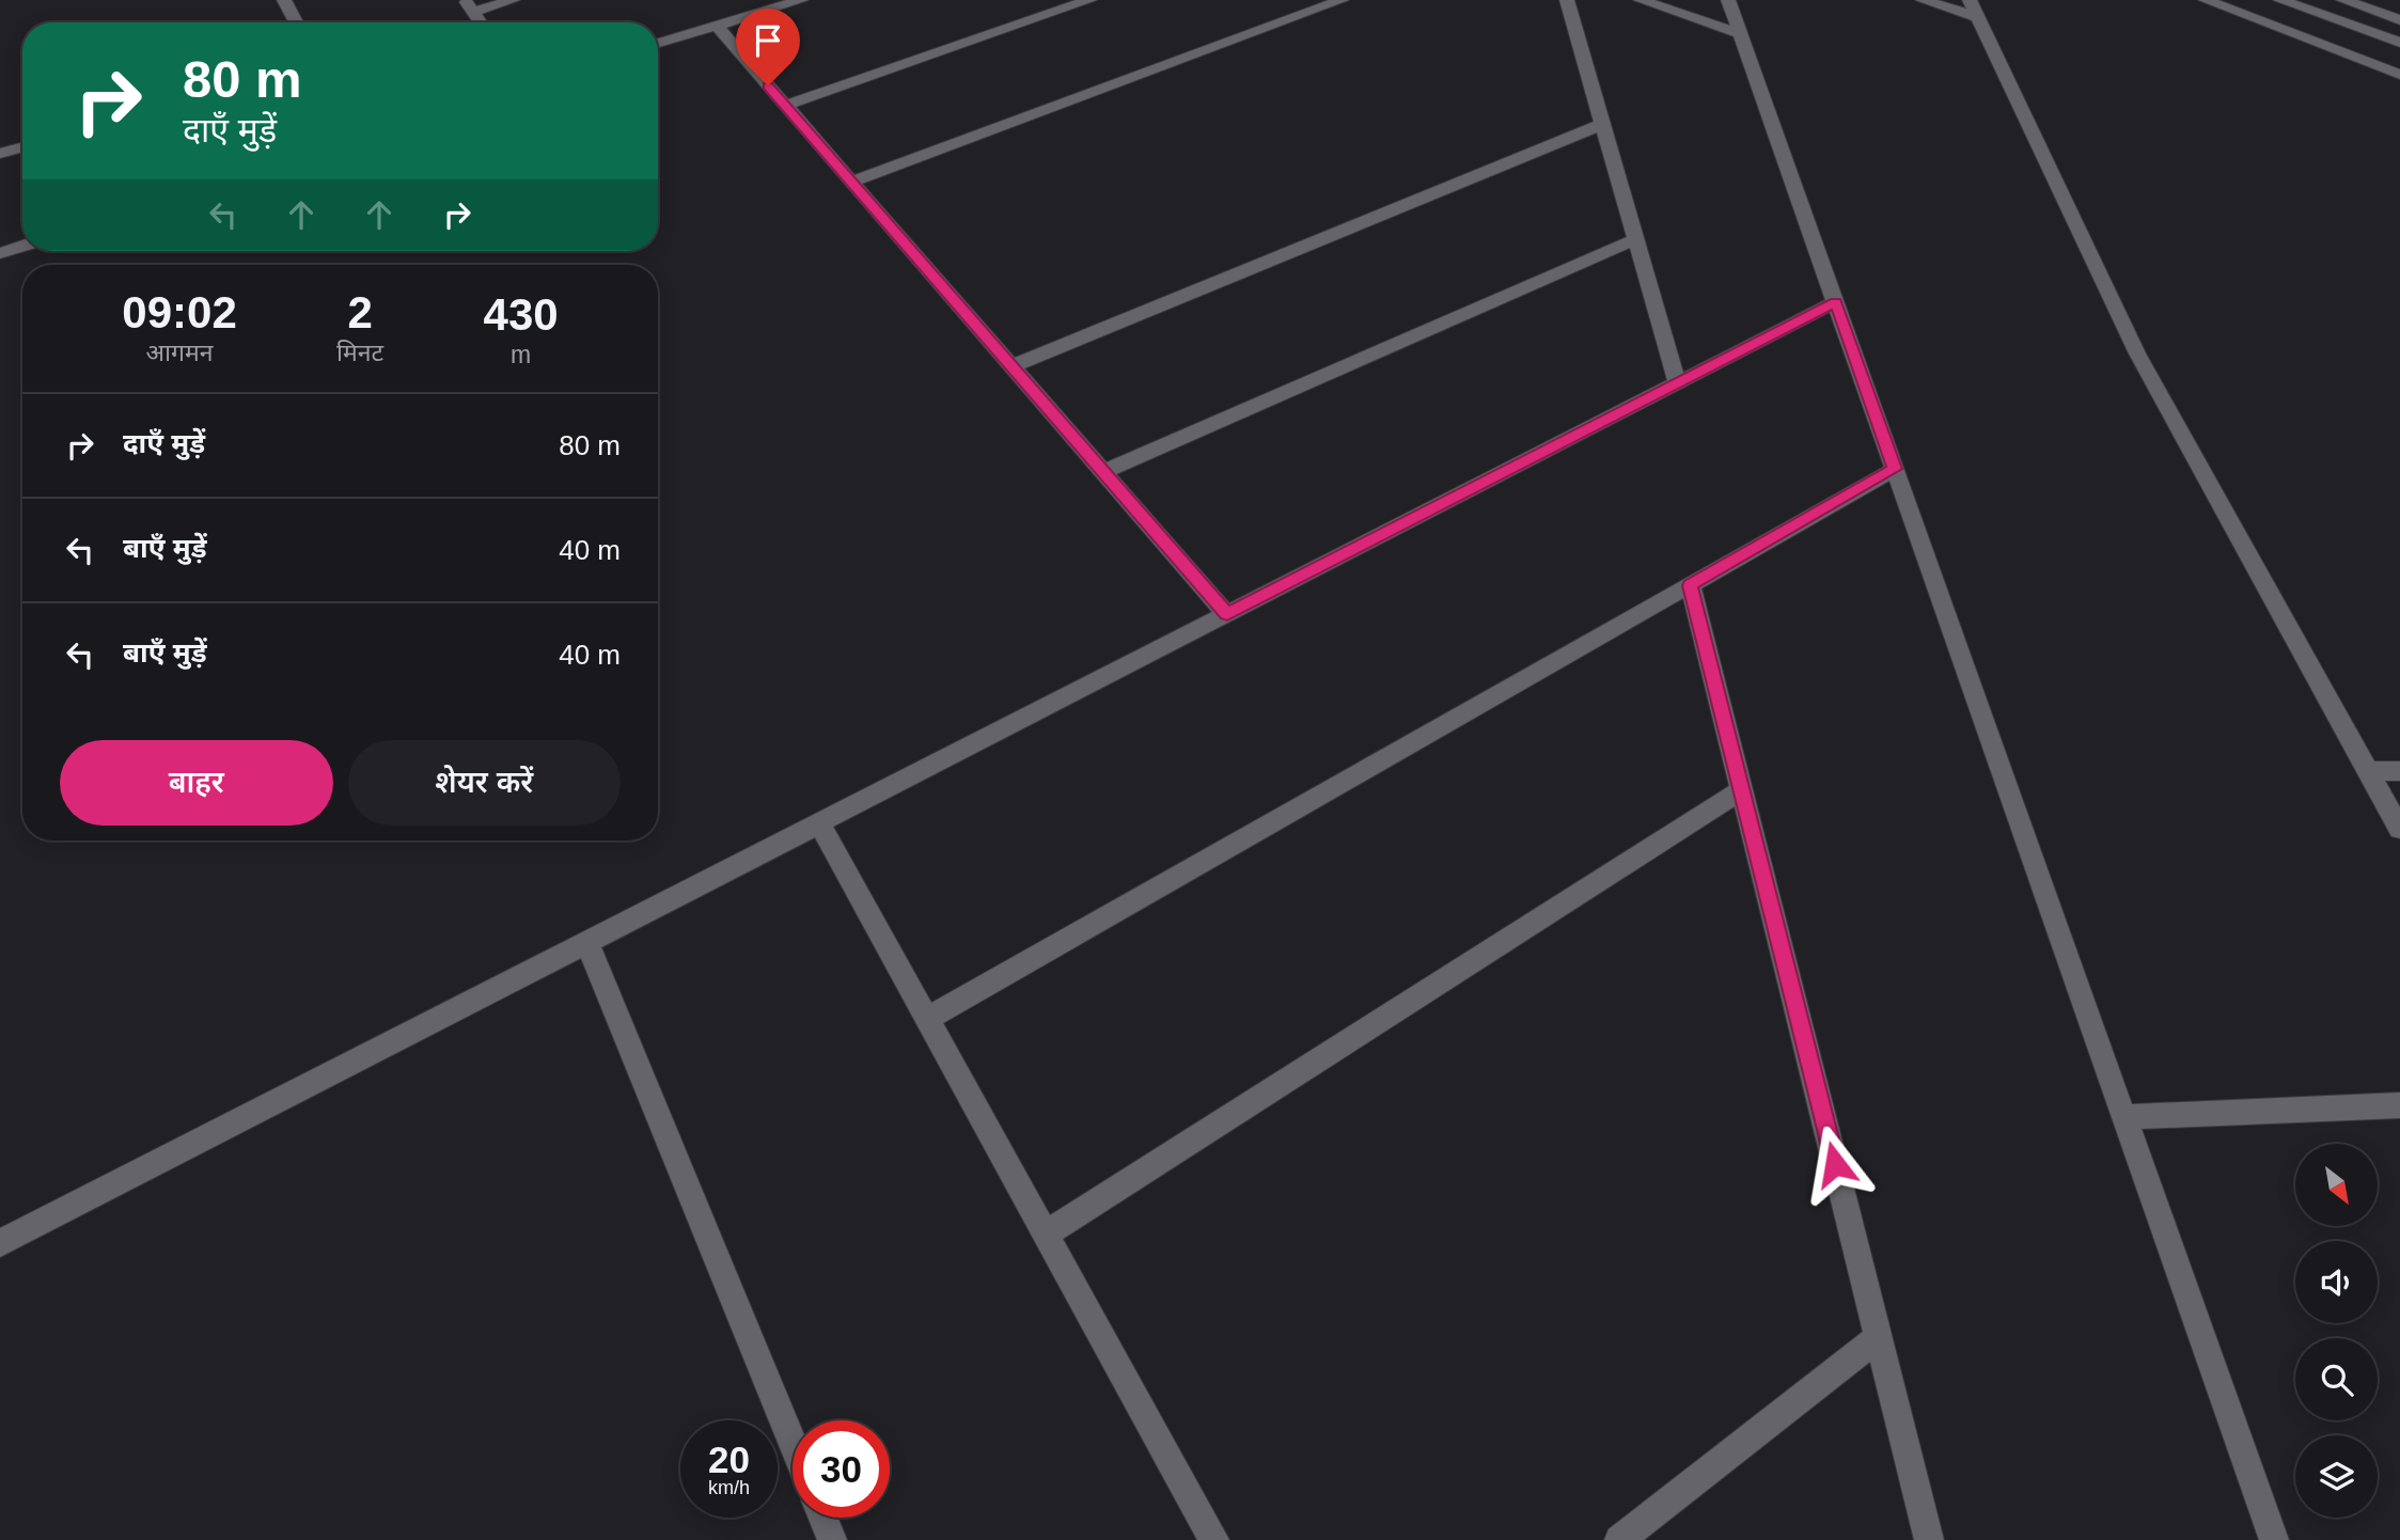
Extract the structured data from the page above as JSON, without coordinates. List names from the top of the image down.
{
  "north": "bottom right",
  "page": {
    "turn": ["80 m", "दाएँ मुड़ें"],
    "eta": [
      "09:02",
      "आगमन",
      "2",
      "मिनट",
      "430",
      "m"
    ],
    "list": [
      {
        "name": "दाएँ मुड़ें",
        "value": "80 m"
      },
      {
        "name": "बाएँ मुड़ें",
        "value": "40 m"
      },
      {
        "name": "बाएँ मुड़ें",
        "value": "40 m"
      }
    ],
    "buttons": ["बाहर", "शेयर करें"],
    "speed": "20 km/h",
    "limit": "30"
  }
}
